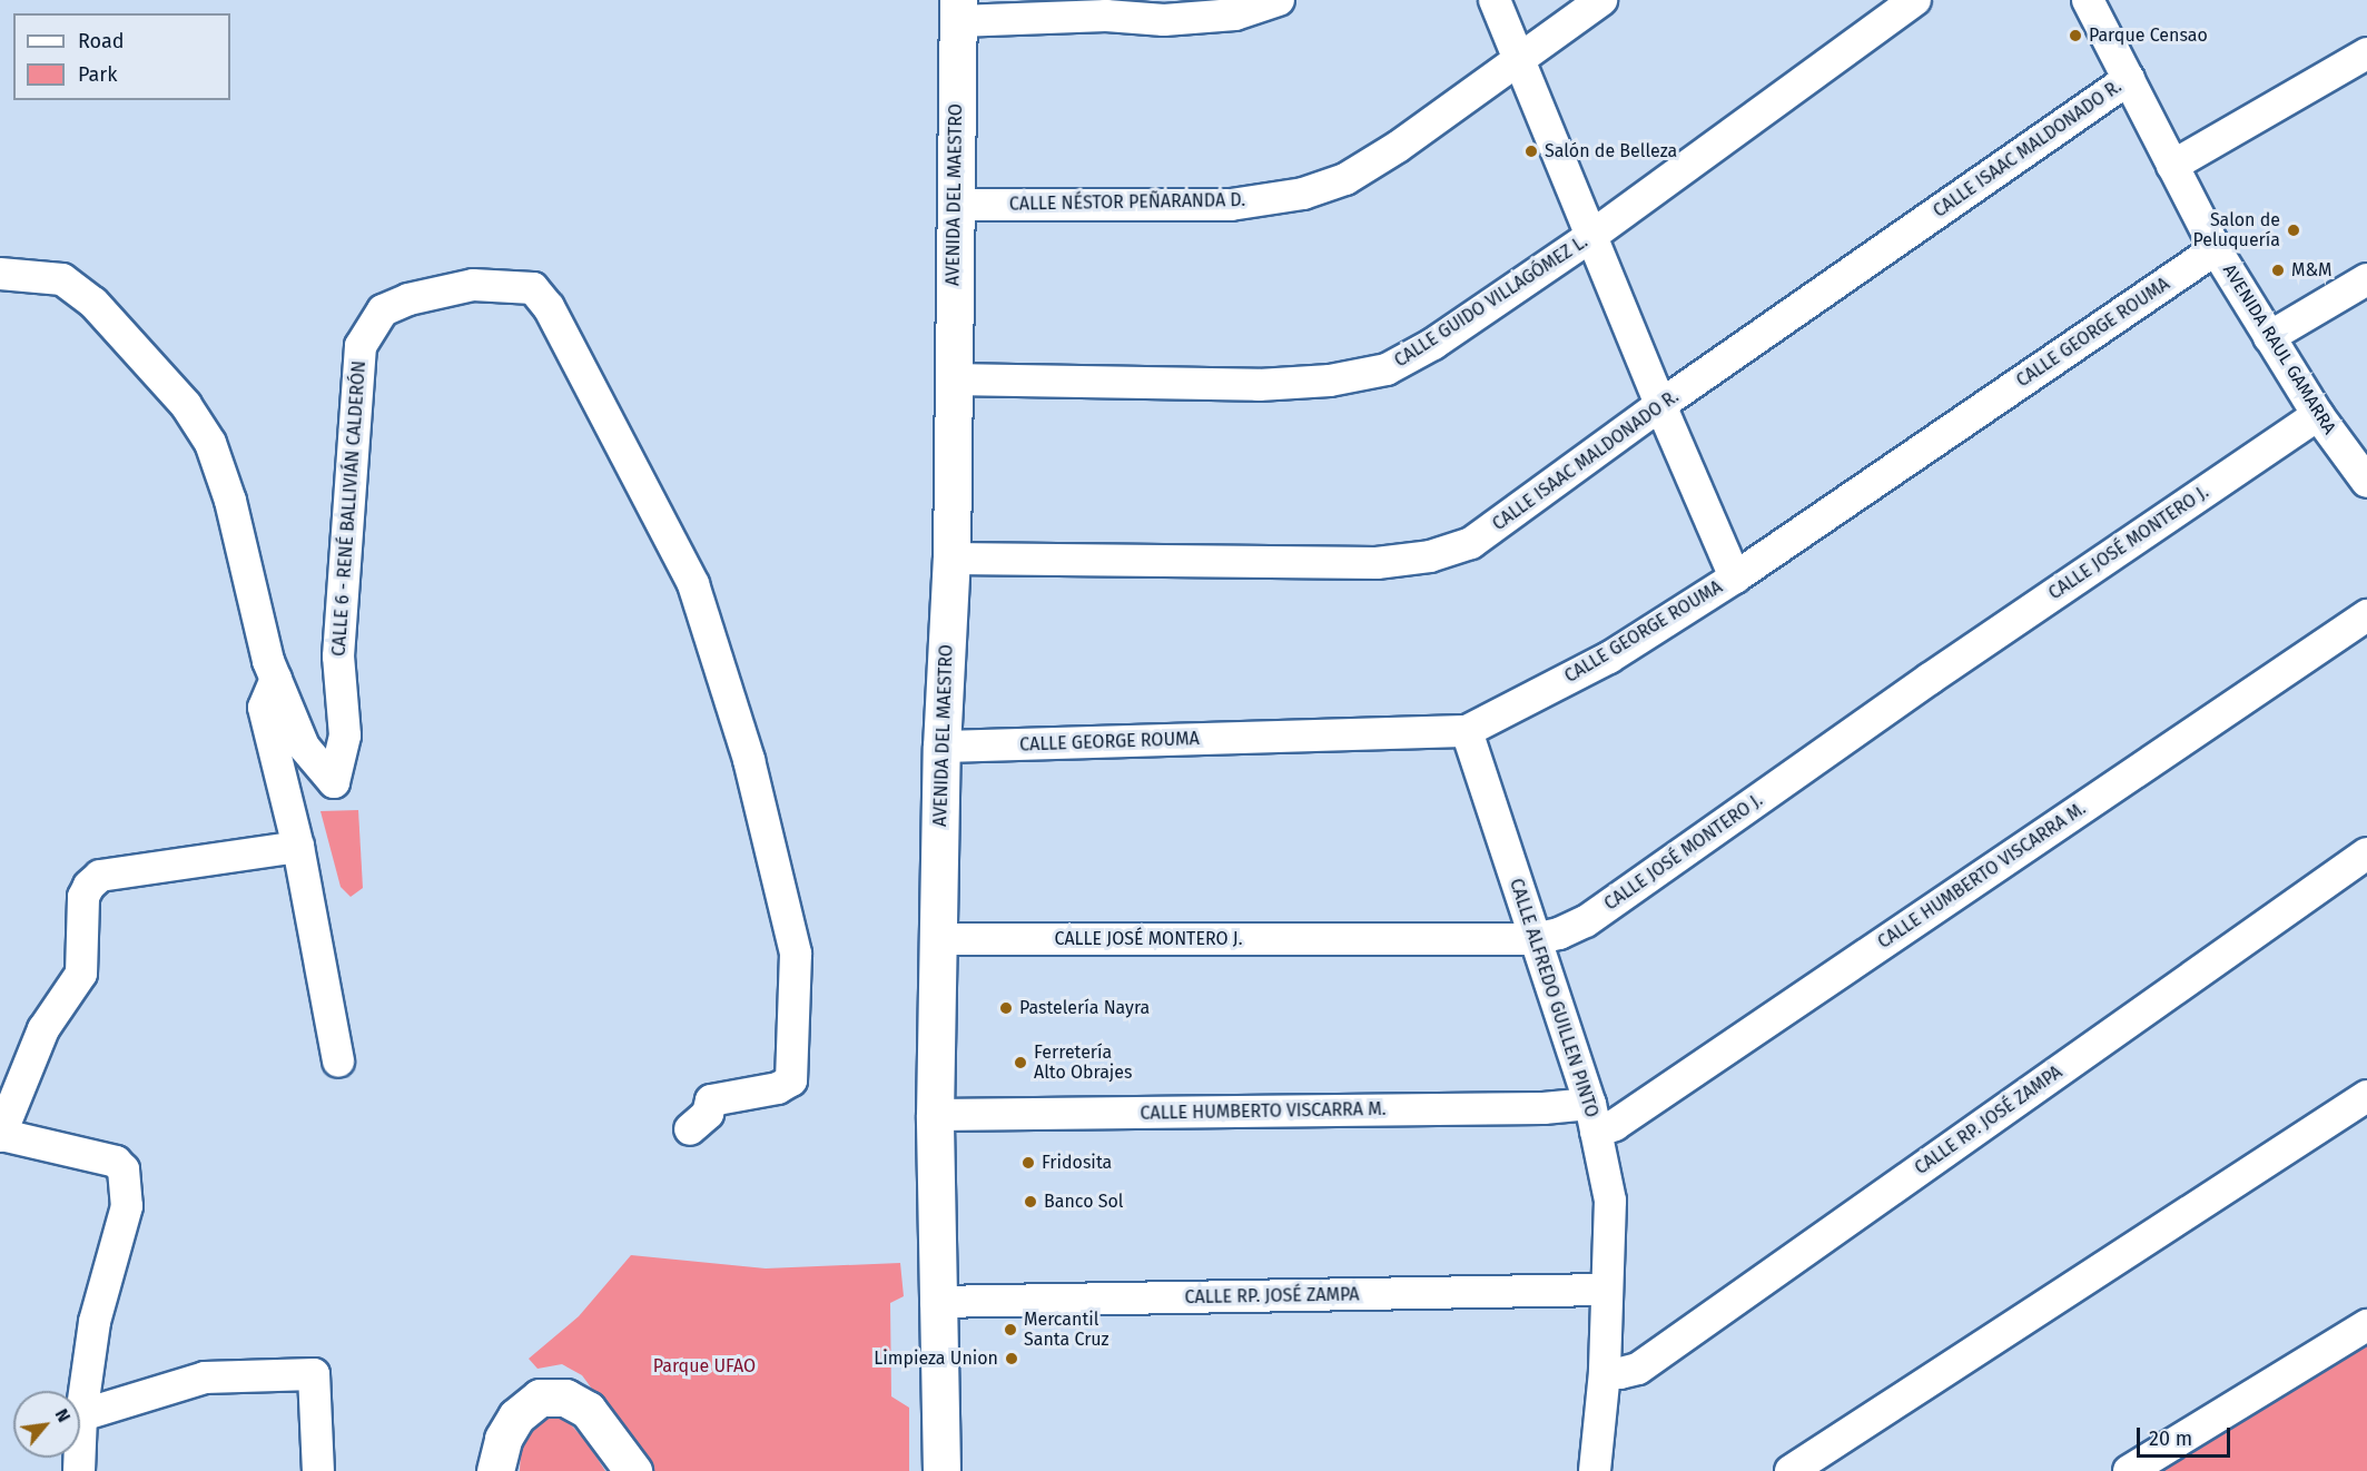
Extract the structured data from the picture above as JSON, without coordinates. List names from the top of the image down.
{
  "streets": {
    "main road": ["AVENIDA DEL MAESTRO"],
    "street": [
      "CALLE ISAAC MALDONADO R.",
      "CALLE NÉSTOR PEÑARANDA D.",
      "CALLE GUIDO VILLAGÓMEZ L.",
      "CALLE GEORGE ROUMA",
      "AVENIDA RAUL GAMARRA",
      "CALLE 6 - RENÉ BALLIVIÁN CALDERÓN",
      "CALLE JOSÉ MONTERO J.",
      "CALLE HUMBERTO VISCARRA M.",
      "CALLE ALFREDO GUILLEN PINTO",
      "CALLE RP. JOSÉ ZAMPA"
    ]
  },
  "crossings": [
    ["CALLE ISAAC MALDONADO R.", "AVENIDA DEL MAESTRO"],
    ["CALLE ISAAC MALDONADO R.", "AVENIDA RAUL GAMARRA"],
    ["AVENIDA DEL MAESTRO", "CALLE NÉSTOR PEÑARANDA D."],
    ["AVENIDA DEL MAESTRO", "CALLE GUIDO VILLAGÓMEZ L."],
    ["AVENIDA DEL MAESTRO", "CALLE GEORGE ROUMA"],
    ["AVENIDA DEL MAESTRO", "CALLE JOSÉ MONTERO J."],
    ["AVENIDA DEL MAESTRO", "CALLE HUMBERTO VISCARRA M."],
    ["AVENIDA DEL MAESTRO", "CALLE RP. JOSÉ ZAMPA"],
    ["CALLE GEORGE ROUMA", "AVENIDA RAUL GAMARRA"],
    ["CALLE GEORGE ROUMA", "CALLE ALFREDO GUILLEN PINTO"],
    ["AVENIDA RAUL GAMARRA", "CALLE JOSÉ MONTERO J."],
    ["CALLE JOSÉ MONTERO J.", "CALLE ALFREDO GUILLEN PINTO"],
    ["CALLE HUMBERTO VISCARRA M.", "CALLE ALFREDO GUILLEN PINTO"],
    ["CALLE ALFREDO GUILLEN PINTO", "CALLE RP. JOSÉ ZAMPA"]
  ],
  "parks": ["Parque UFAO"],
  "places": [
    "Parque Censao",
    "Salón de Belleza",
    "Salon de Peluquería",
    "M&M",
    "Pastelería Nayra",
    "Ferretería Alto Obrajes",
    "Fridosita",
    "Banco Sol",
    "Mercantil Santa Cruz",
    "Limpieza Union"
  ],
  "legend": ["Road", "Park"],
  "scale_bar": "20 m",
  "north": "top right"
}
